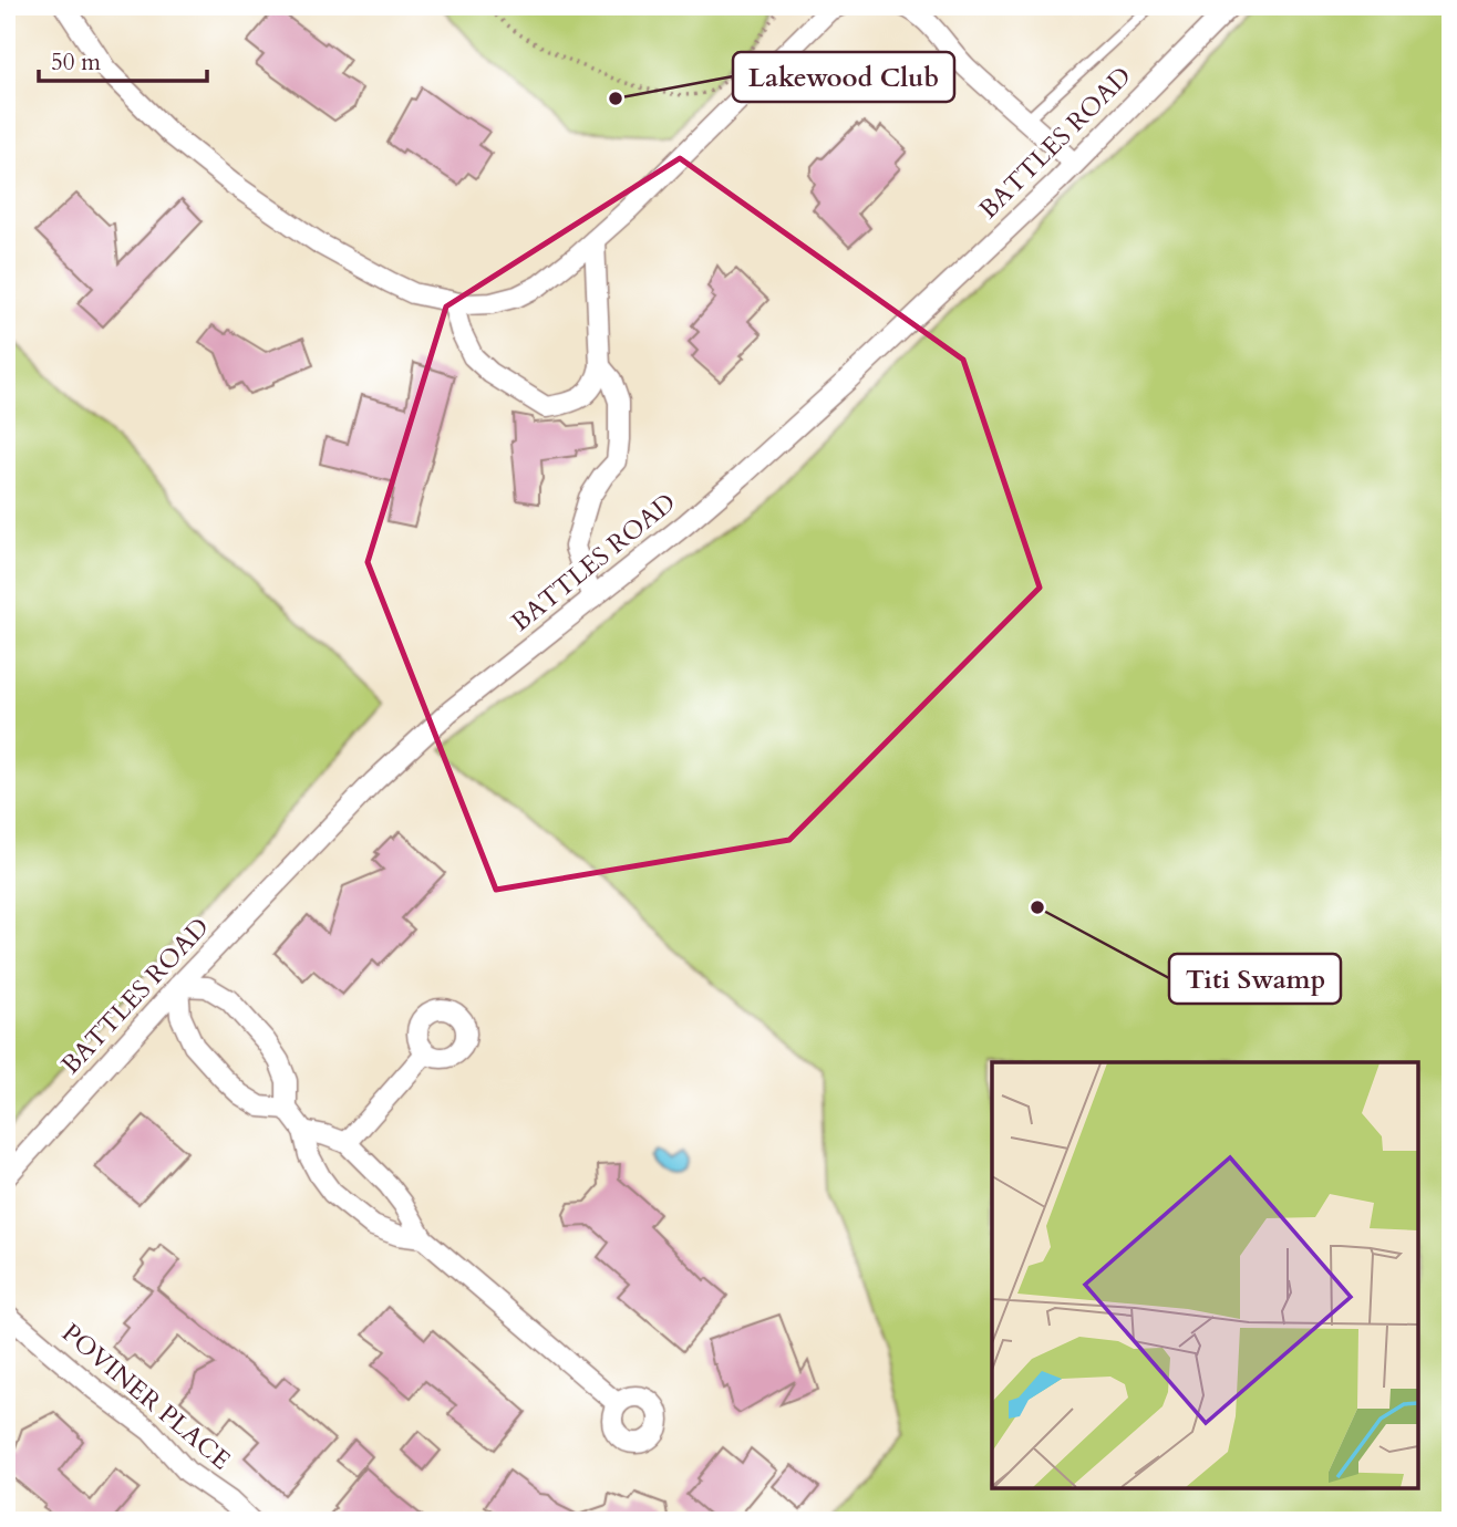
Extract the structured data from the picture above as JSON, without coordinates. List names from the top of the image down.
{
  "streets": {
    "street": ["BATTLES ROAD", "POVINER PLACE"]
  },
  "places": ["Lakewood Club", "Titi Swamp"],
  "scale_bar": "50 m"
}
